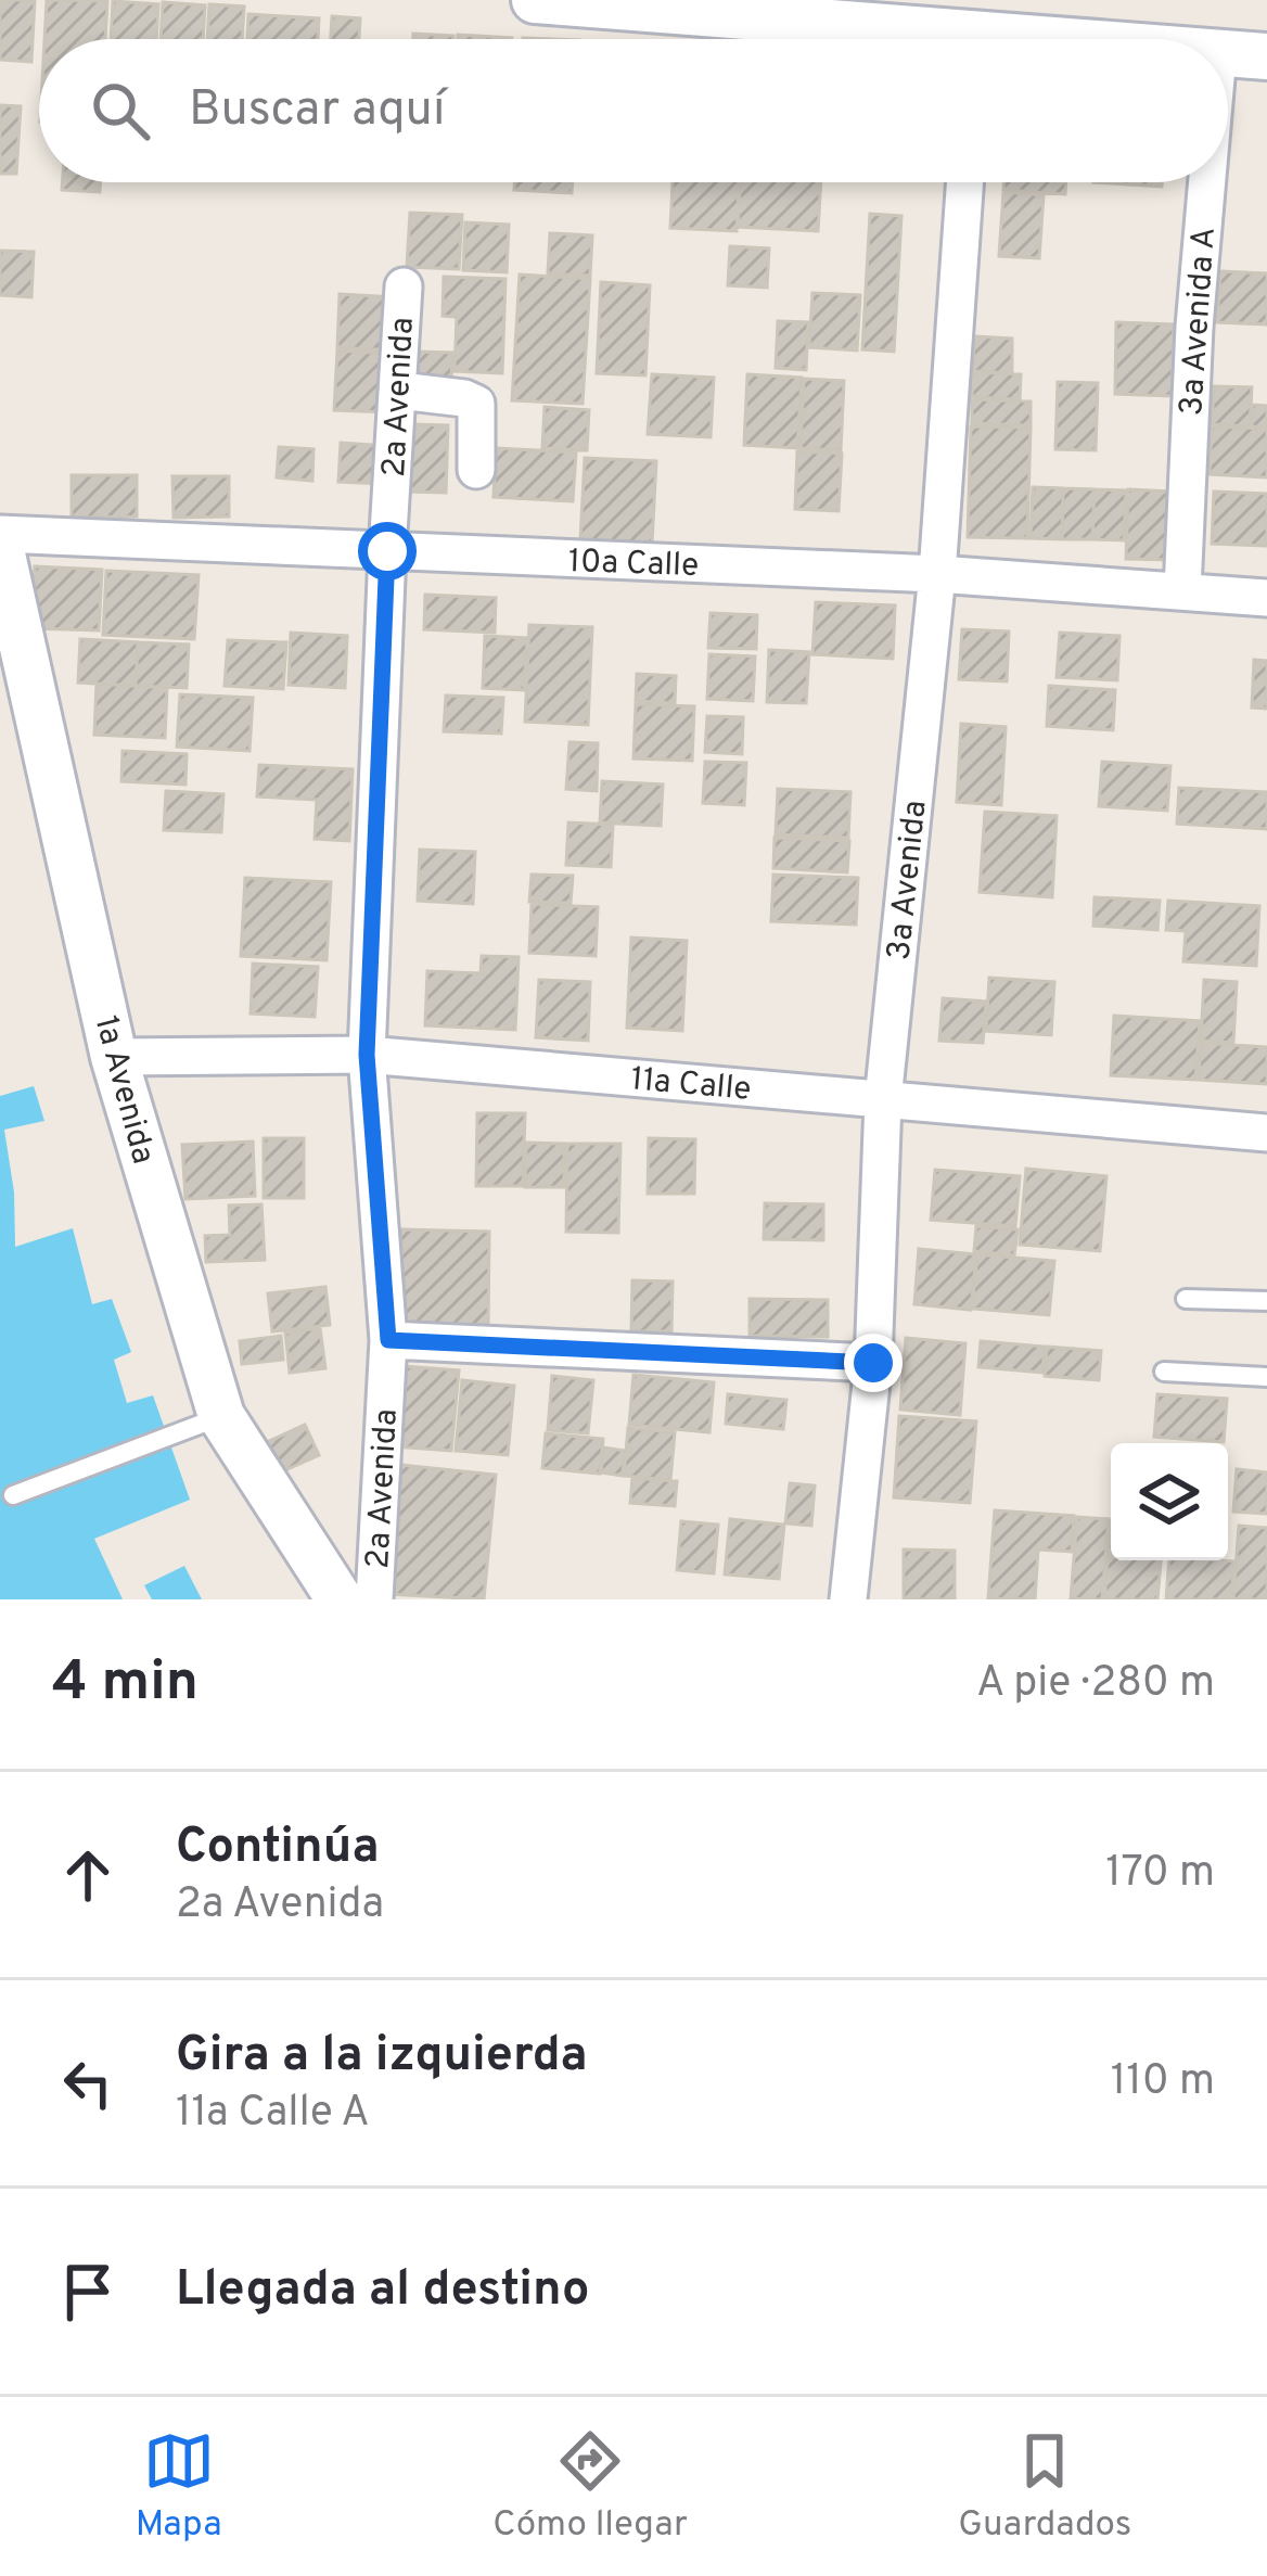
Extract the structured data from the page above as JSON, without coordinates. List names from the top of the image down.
{
  "streets": {
    "street": [
      "3a Avenida A",
      "2a Avenida",
      "10a Calle",
      "3a Avenida",
      "11a Calle",
      "1a Avenida"
    ]
  },
  "crossings": [
    ["3a Avenida A", "10a Calle"],
    ["2a Avenida", "10a Calle"],
    ["2a Avenida", "11a Calle"],
    ["10a Calle", "3a Avenida"],
    ["10a Calle", "1a Avenida"],
    ["3a Avenida", "11a Calle"],
    ["11a Calle", "1a Avenida"]
  ],
  "page": {
    "search": "Buscar aquí",
    "heading": ["4 min", "A pie · 280 m"],
    "list": [
      ["Continúa", "2a Avenida", "170 m"],
      ["Gira a la izquierda", "11a Calle A", "110 m"],
      "Llegada al destino"
    ],
    "nav": ["Mapa", "Cómo llegar", "Guardados"]
  }
}
